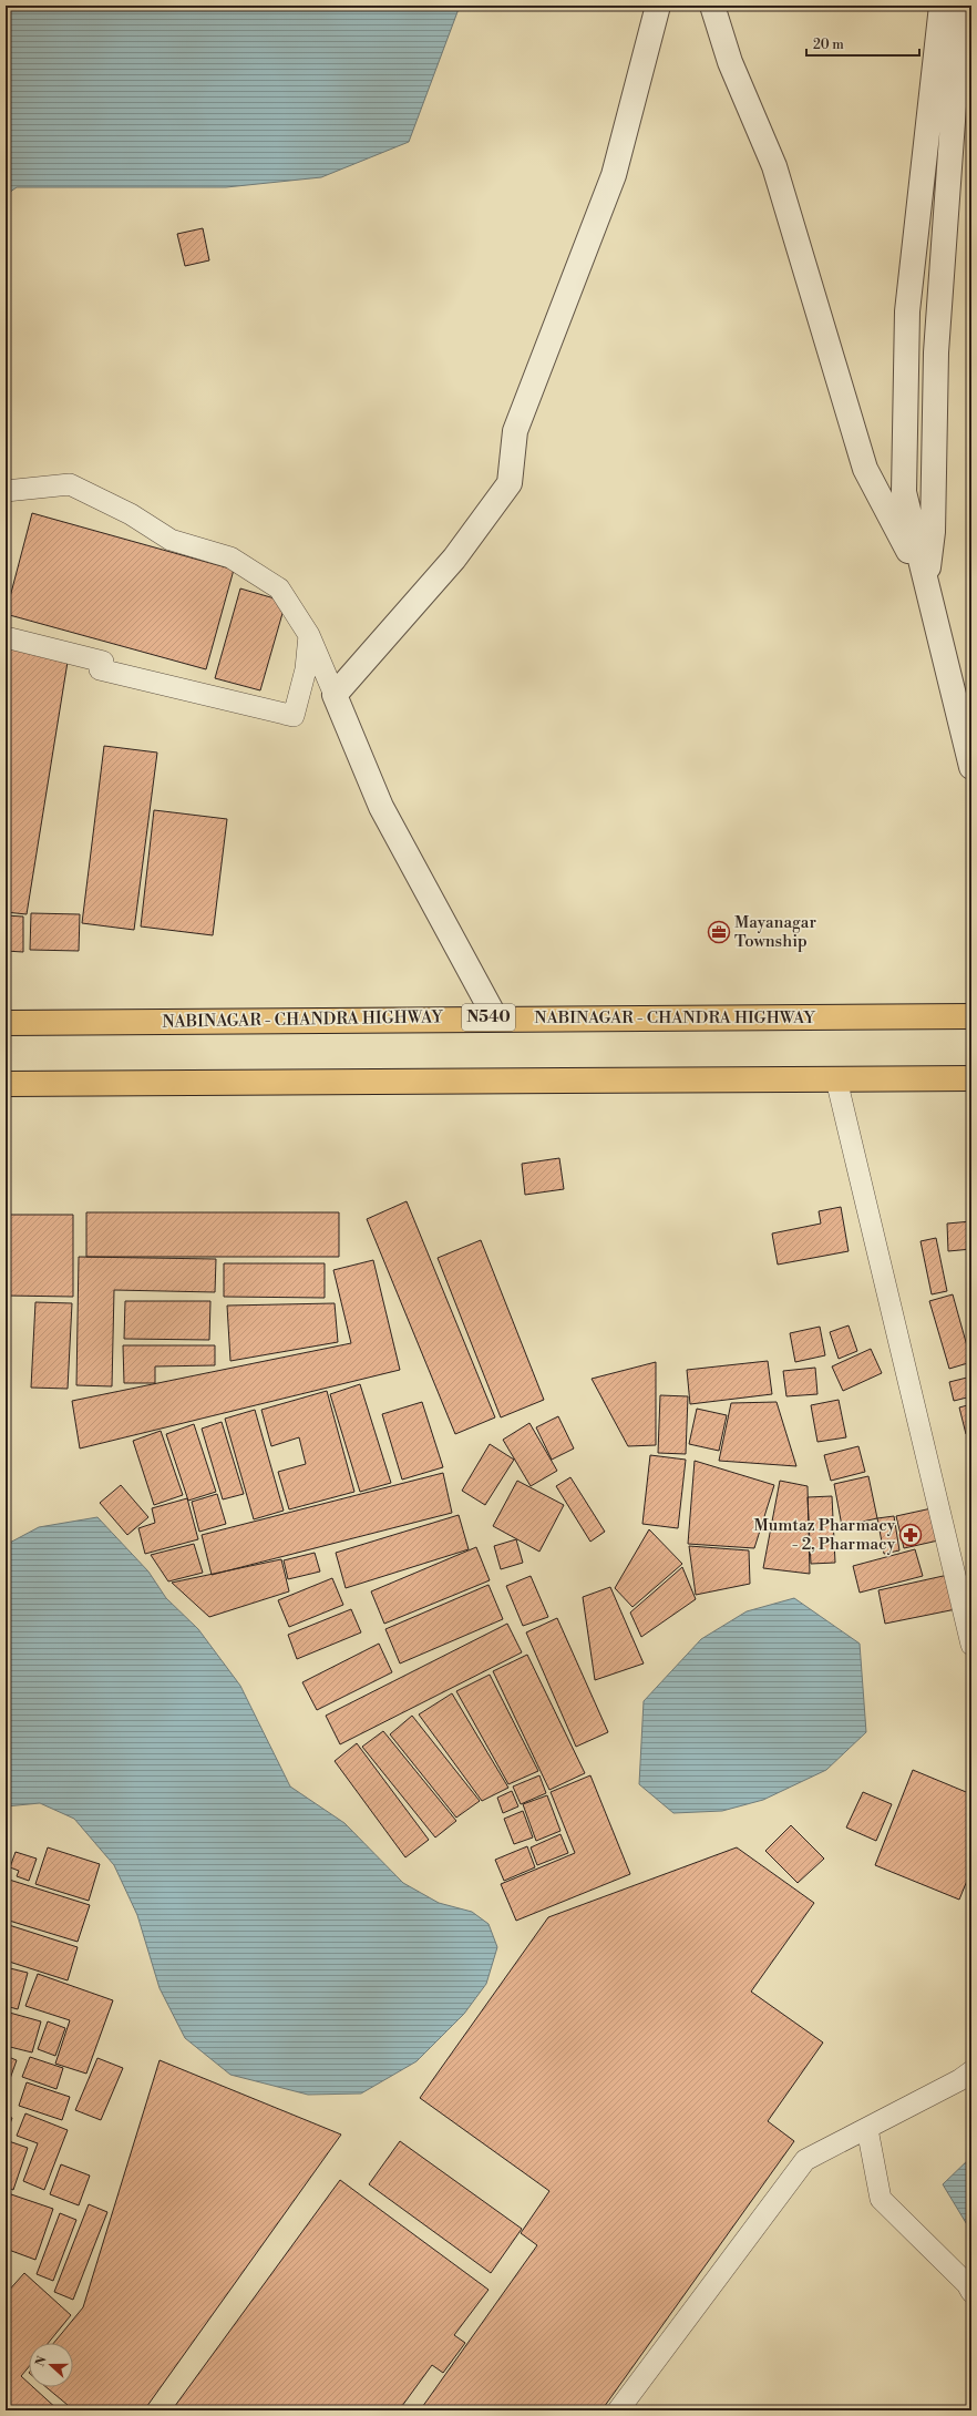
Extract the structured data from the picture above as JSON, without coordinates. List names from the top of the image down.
{
  "streets": {
    "highway": ["N540", "NABINAGAR - CHANDRA HIGHWAY"]
  },
  "places": {
    "office": ["Mayanagar Township"],
    "pharmacy": ["Mumtaz Pharmacy - 2, Pharmacy"]
  },
  "scale_bar": "20 m",
  "north": "left"
}
